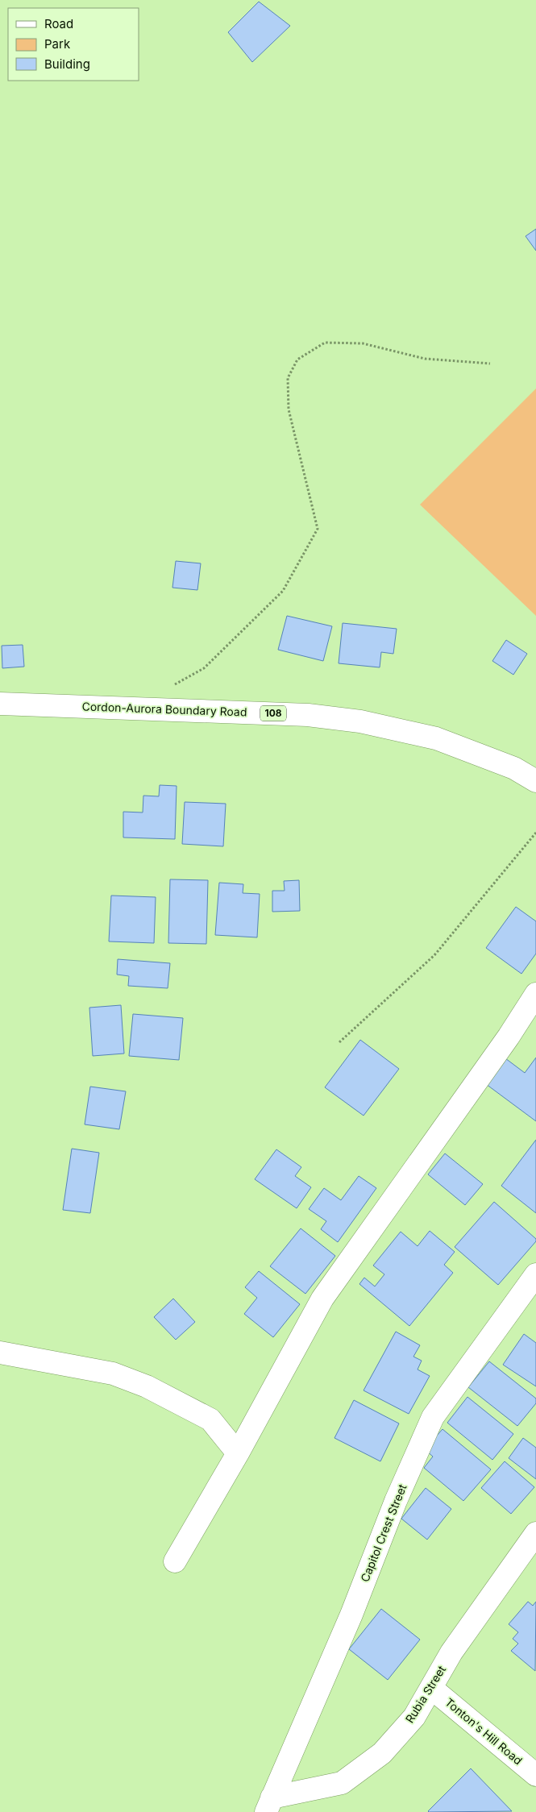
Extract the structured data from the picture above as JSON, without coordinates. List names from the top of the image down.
{
  "streets": {
    "street": [
      "Cordon-Aurora Boundary Road",
      "108",
      "Capitol Crest Street",
      "Rubia Street",
      "Tonton's Hill Road"
    ]
  },
  "crossings": [
    ["Capitol Crest Street", "Rubia Street"],
    ["Rubia Street", "Tonton's Hill Road"]
  ],
  "legend": ["Road", "Park", "Building"]
}
